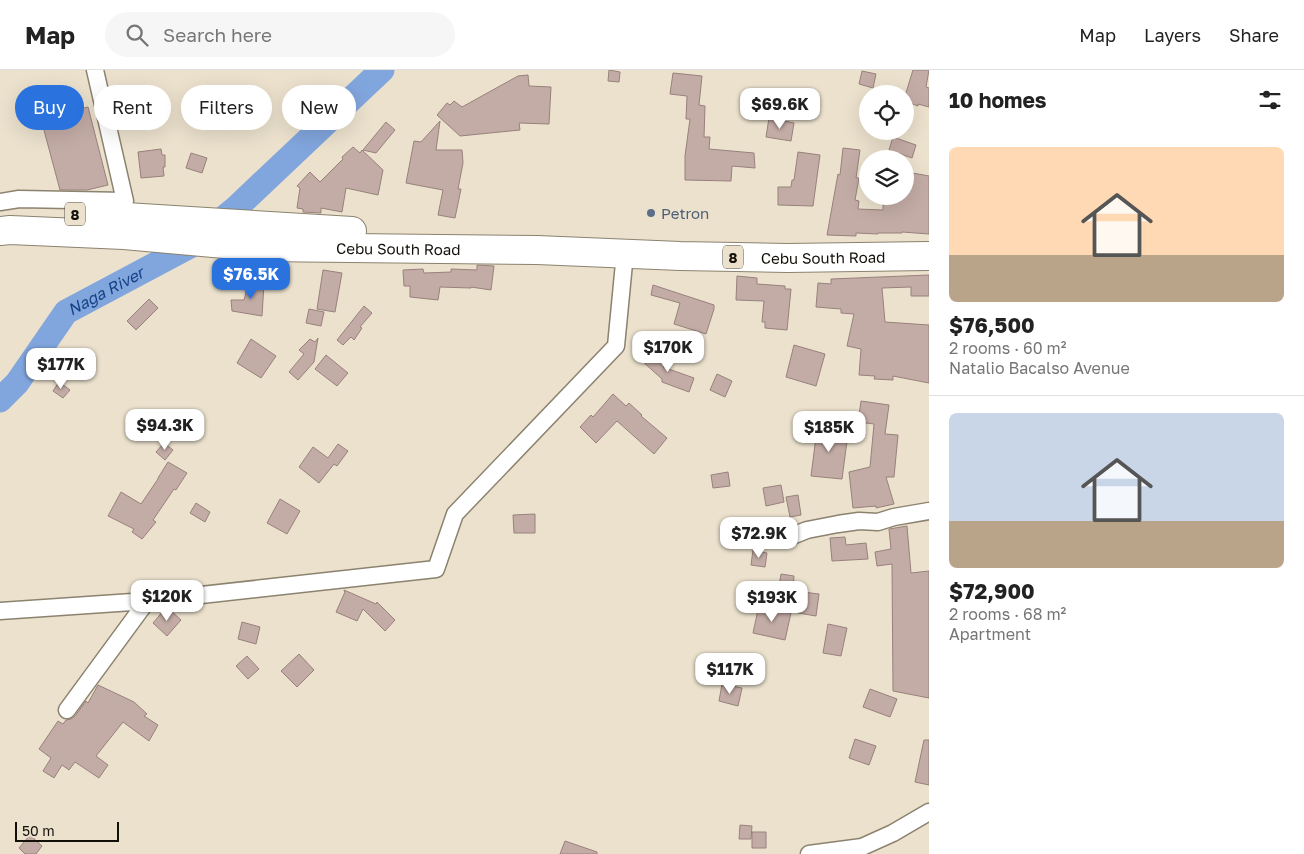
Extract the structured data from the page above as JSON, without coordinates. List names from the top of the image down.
{
  "streets": {
    "highway": ["8", "Cebu South Road"]
  },
  "crossings": [
    ["8", "Cebu South Road"]
  ],
  "water": ["Naga River"],
  "places": ["Petron"],
  "scale_bar": "50 m",
  "page": {
    "header": "Map",
    "search": "Search here",
    "nav": ["Map", "Layers", "Share"],
    "heading": "10 homes",
    "chip": [
      "Buy",
      "Rent",
      "Filters",
      "New"
    ],
    "price": [
      "$69.6K",
      "$76.5K",
      "$170K",
      "$177K",
      "$94.3K",
      "$185K",
      "$72.9K",
      "$120K",
      "$193K",
      "$117K"
    ],
    "list": [
      {
        "name": "$76,500",
        "note": "2 rooms · 60 m² · Natalio Bacalso Avenue"
      },
      {
        "name": "$72,900",
        "note": "2 rooms · 68 m² · Apartment"
      }
    ],
    "scale": "50 m"
  }
}
